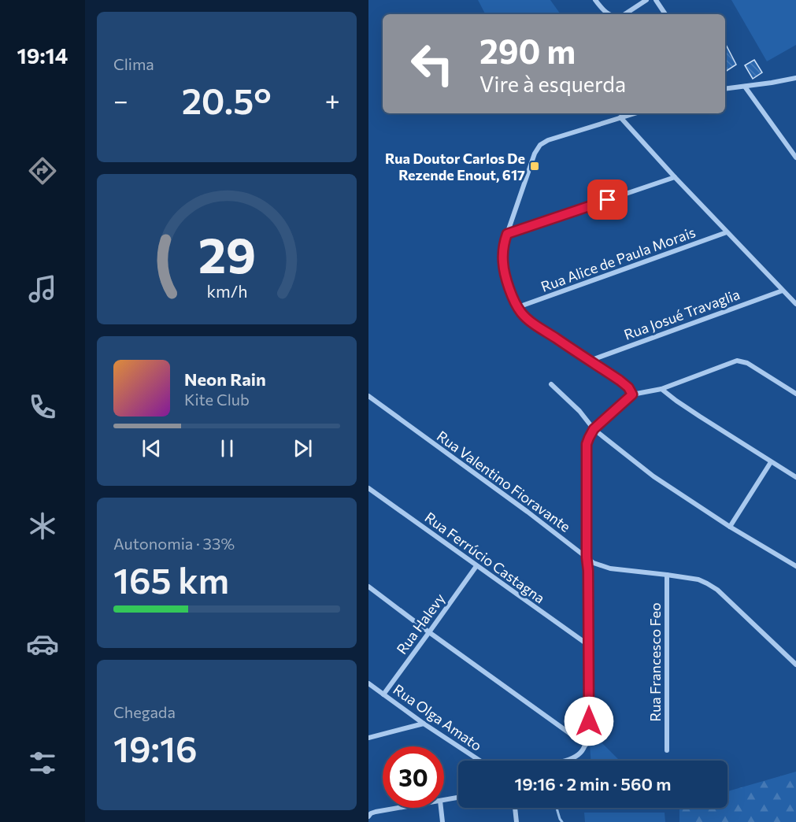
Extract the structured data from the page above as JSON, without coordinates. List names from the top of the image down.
{
  "streets": {
    "street": [
      "Rua Alice de Paula Morais",
      "Rua Josué Travaglia",
      "Rua Valentino Fioravante",
      "Rua Ferrúcio Castagna",
      "Rua Halevy",
      "Rua Francesco Feo",
      "Rua Olga Amato"
    ]
  },
  "crossings": [
    ["Rua Valentino Fioravante", "Rua Francesco Feo"],
    ["Rua Ferrúcio Castagna", "Rua Halevy"],
    ["Rua Halevy", "Rua Olga Amato"]
  ],
  "places": {
    "transit": ["Rua Doutor Carlos De Rezende Enout, 617"]
  },
  "page": {
    "tabs": "19:14",
    "tile": [
      "Clima",
      ["Autonomia · 33%", "165 km"],
      ["Chegada", "19:16"]
    ],
    "turn": ["290 m", "Vire à esquerda"],
    "heat": ["−", "20.5°", "+"],
    "song": ["Neon Rain", "Kite Club"],
    "limit": "30",
    "trip": "19:16 · 2 min · 560 m",
    "gauge": ["29", "km/h"]
  }
}
